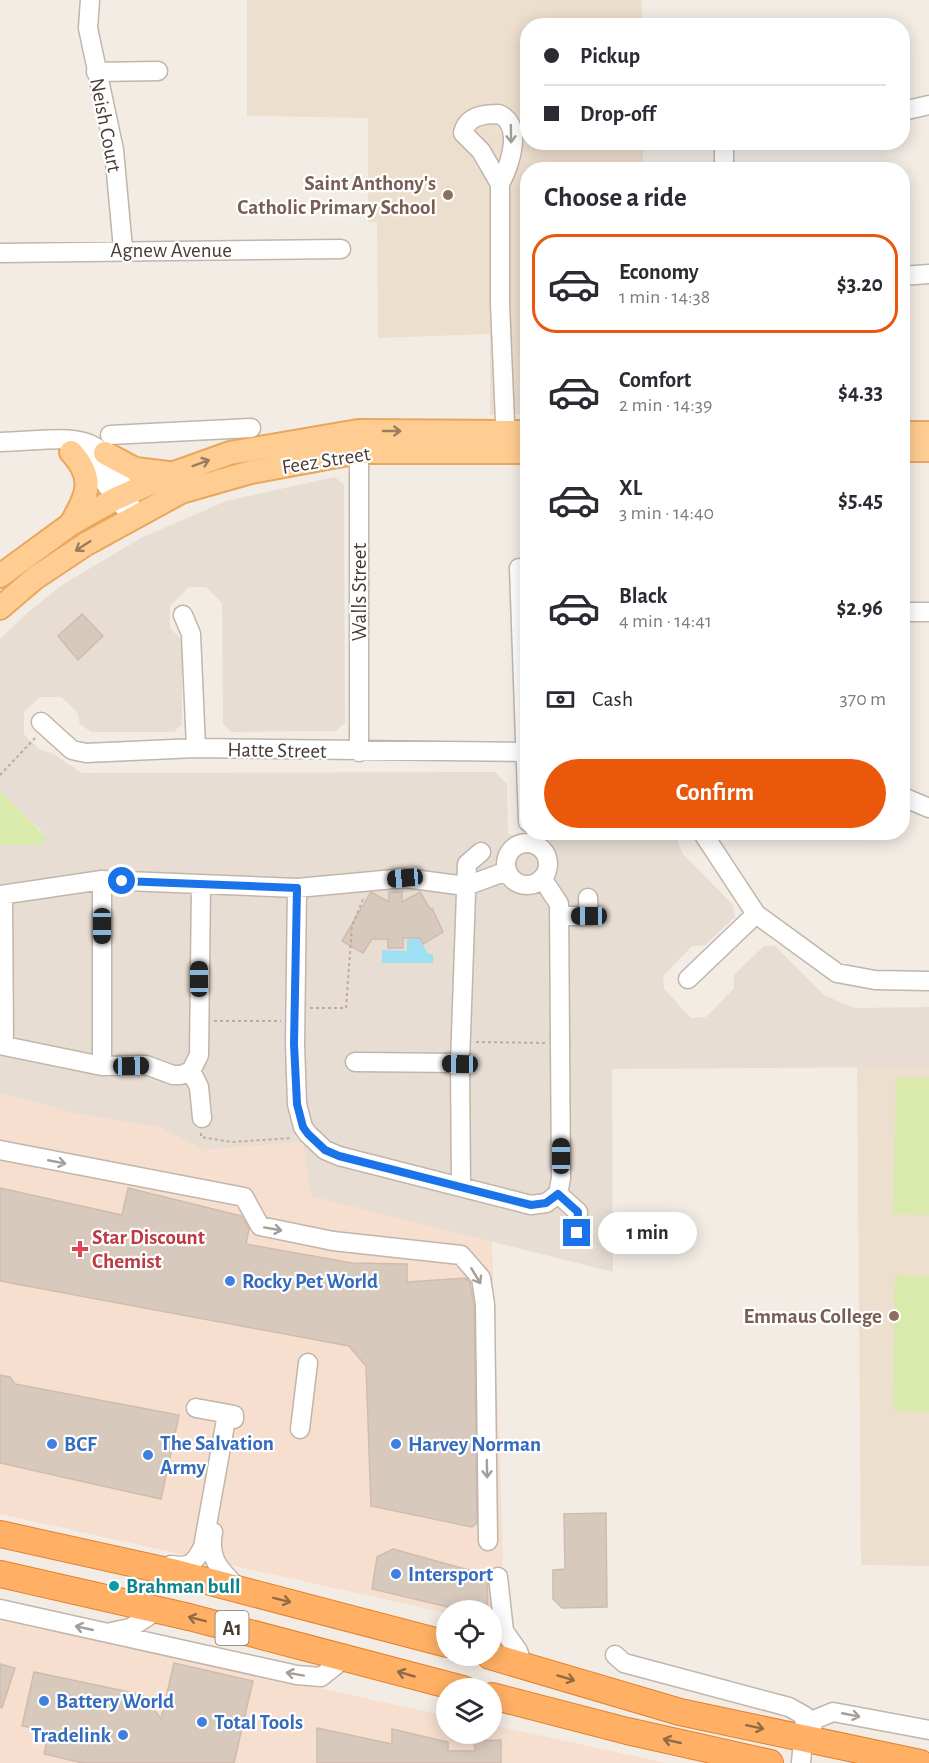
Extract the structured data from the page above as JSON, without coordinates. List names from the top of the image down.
{
  "streets": {
    "highway": ["A1"],
    "main road": ["Feez Street"],
    "street": [
      "Neish Court",
      "Agnew Avenue",
      "Walls Street",
      "Hatte Street"
    ]
  },
  "crossings": [
    ["Neish Court", "Agnew Avenue"],
    ["Feez Street", "Walls Street"],
    ["Walls Street", "Hatte Street"]
  ],
  "places": {
    "other": [
      "Saint Anthony's Catholic Primary School",
      "Rocky Pet World",
      "Emmaus College",
      "BCF",
      "Harvey Norman",
      "The Salvation Army",
      "Intersport",
      "Brahman bull",
      "Battery World",
      "Total Tools",
      "Tradelink"
    ],
    "health": ["Star Discount Chemist"]
  },
  "page": {
    "banner": ["Pickup", "Drop-off"],
    "heading": "Choose a ride",
    "list": [
      {
        "name": "Economy",
        "note": "1 min · 14:38",
        "value": "$3.20"
      },
      {
        "name": "Comfort",
        "note": "2 min · 14:39",
        "value": "$4.33"
      },
      {
        "name": "XL",
        "note": "3 min · 14:40",
        "value": "$5.45"
      },
      {
        "name": "Black",
        "note": "4 min · 14:41",
        "value": "$2.96"
      }
    ],
    "pay": ["Cash", "370 m"],
    "buttons": "Confirm",
    "bubble": "1 min"
  }
}
